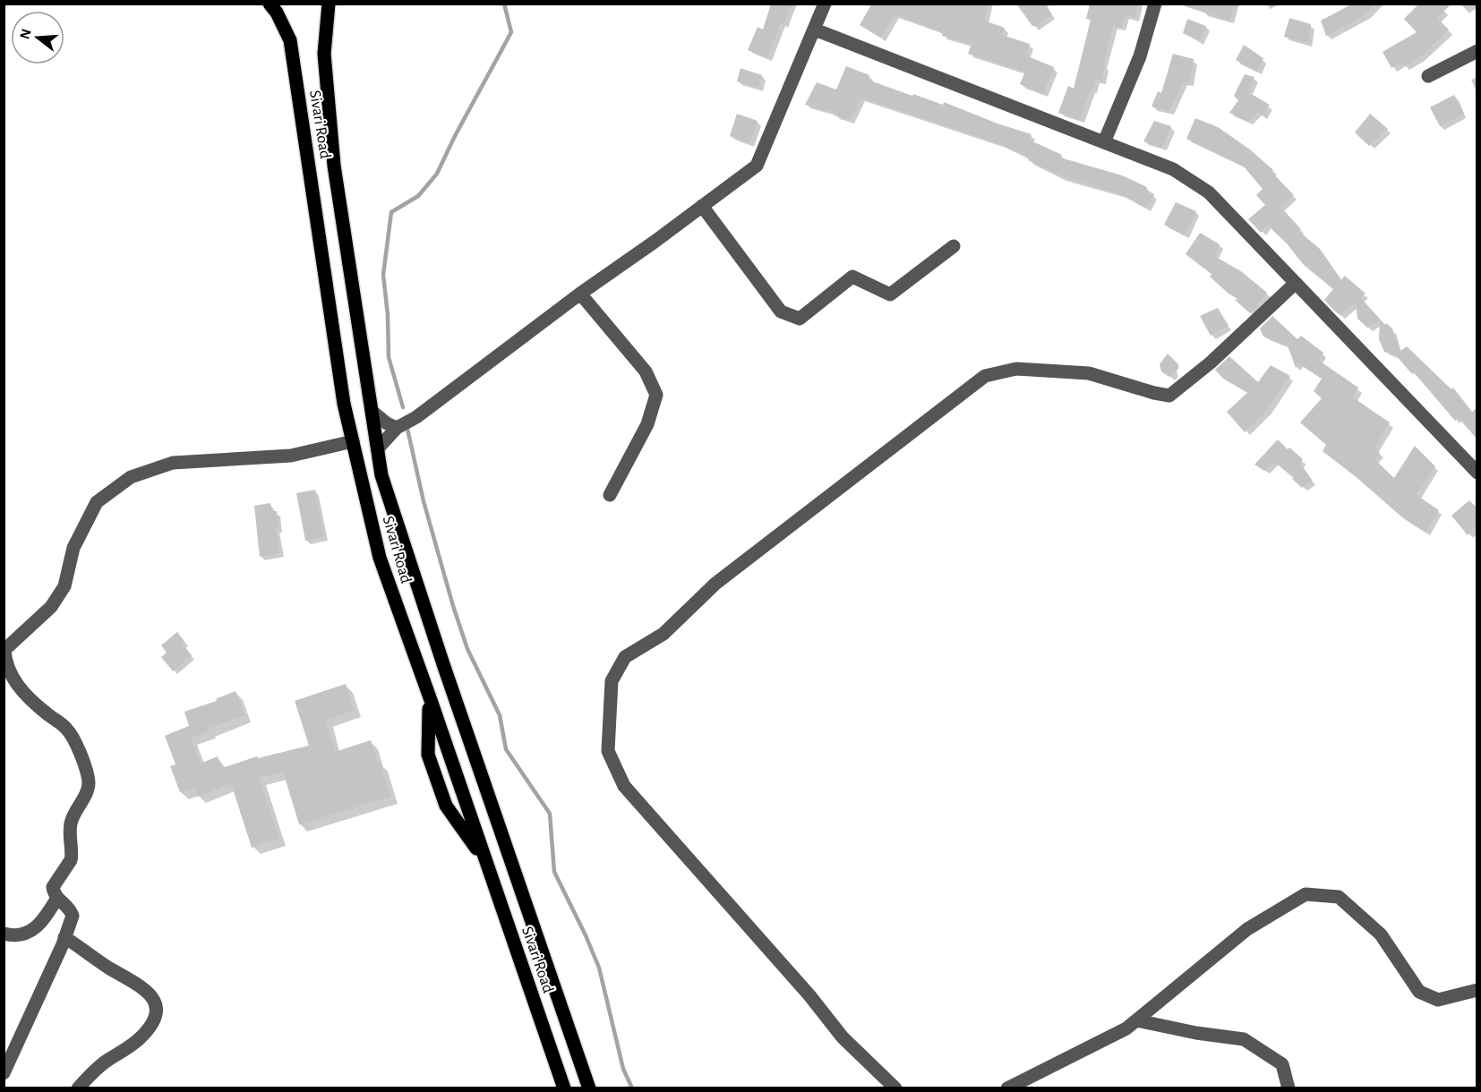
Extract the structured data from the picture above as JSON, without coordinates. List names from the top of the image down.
{
  "streets": {
    "main road": ["Sivari Road"]
  },
  "north": "left"
}
